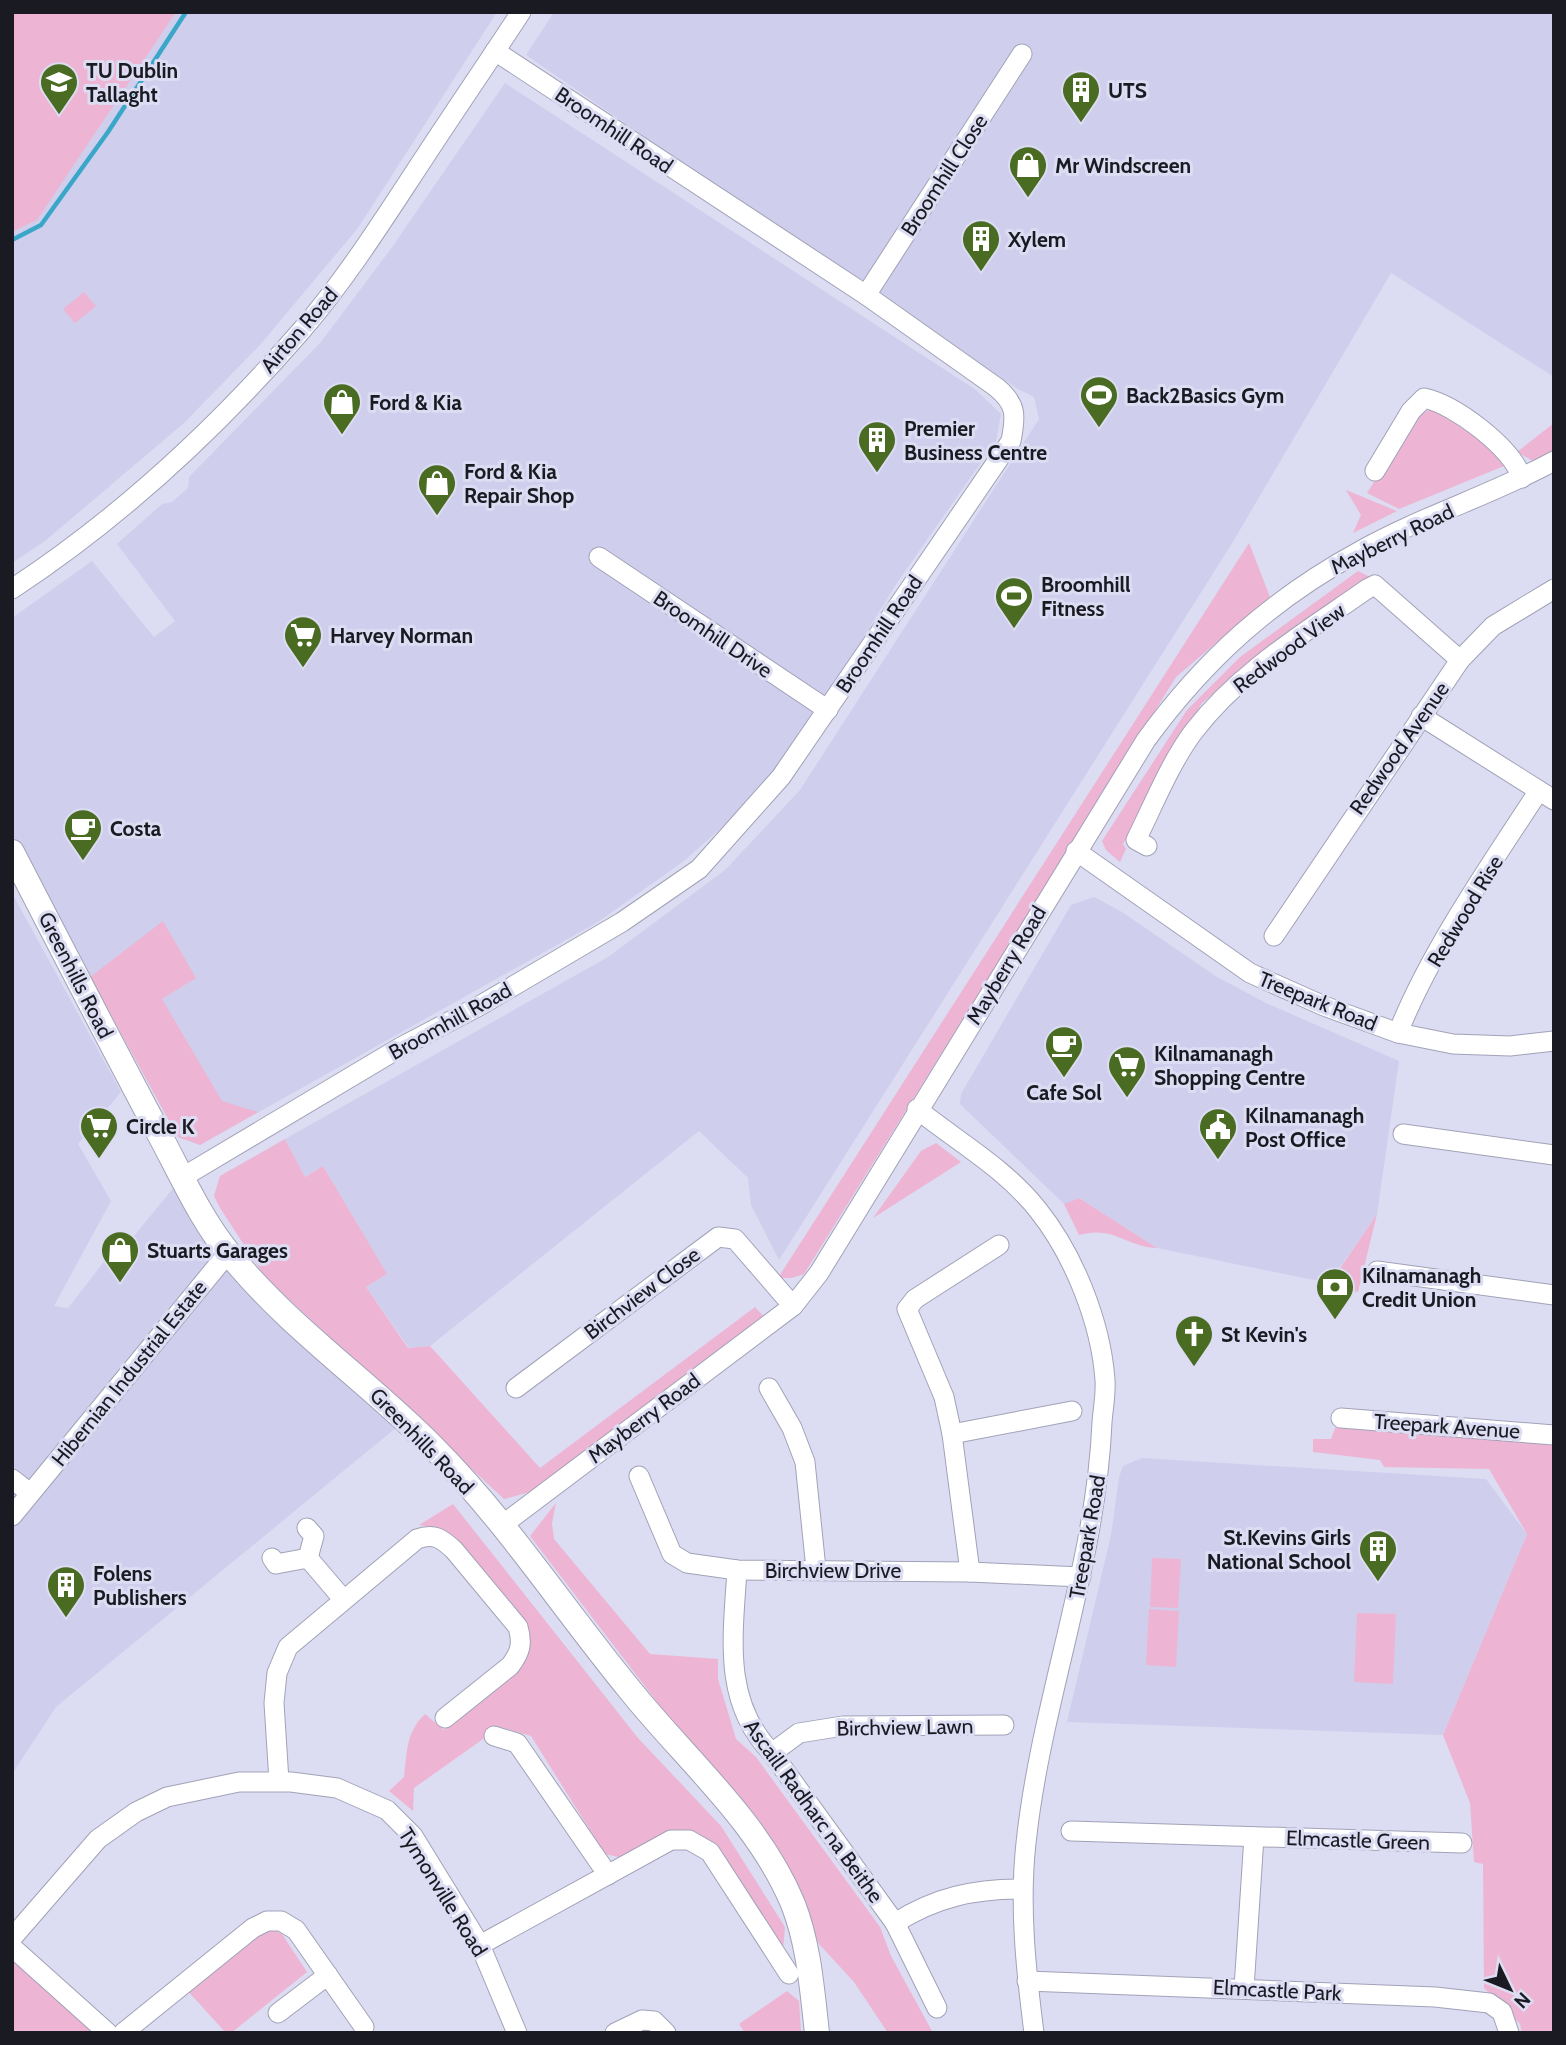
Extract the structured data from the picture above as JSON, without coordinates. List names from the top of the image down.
{
  "streets": {
    "main road": ["Greenhills Road"],
    "street": [
      "Broomhill Road",
      "Broomhill Close",
      "Airton Road",
      "Mayberry Road",
      "Broomhill Drive",
      "Redwood View",
      "Redwood Avenue",
      "Redwood Rise",
      "Treepark Road",
      "Birchview Close",
      "Hibernian Industrial Estate",
      "Treepark Avenue",
      "Birchview Drive",
      "Birchview Lawn",
      "Ascaill Radharc na Beithe",
      "Elmcastle Green",
      "Tymonville Road",
      "Elmcastle Park"
    ]
  },
  "crossings": [
    ["Broomhill Road", "Broomhill Close"],
    ["Broomhill Road", "Airton Road"],
    ["Broomhill Road", "Broomhill Drive"],
    ["Broomhill Road", "Greenhills Road"],
    ["Mayberry Road", "Greenhills Road"],
    ["Mayberry Road", "Treepark Road"],
    ["Mayberry Road", "Birchview Close"],
    ["Redwood View", "Redwood Avenue"],
    ["Redwood Rise", "Treepark Road"],
    ["Greenhills Road", "Hibernian Industrial Estate"],
    ["Treepark Road", "Birchview Drive"],
    ["Treepark Road", "Ascaill Radharc na Beithe"],
    ["Treepark Road", "Elmcastle Park"],
    ["Birchview Drive", "Ascaill Radharc na Beithe"],
    ["Birchview Lawn", "Ascaill Radharc na Beithe"]
  ],
  "places": {
    "school or university": ["TU Dublin Tallaght"],
    "building": [
      "UTS",
      "Xylem",
      "Premier Business Centre",
      "St.Kevins Girls National School",
      "Folens Publishers"
    ],
    "shop": [
      "Mr Windscreen",
      "Ford & Kia",
      "Ford & Kia Repair Shop",
      "Stuarts Garages"
    ],
    "sports": ["Back2Basics Gym", "Broomhill Fitness"],
    "supermarket": ["Harvey Norman", "Kilnamanagh Shopping Centre", "Circle K"],
    "cafe": ["Costa", "Cafe Sol"],
    "public building": ["Kilnamanagh Post Office"],
    "bank": ["Kilnamanagh Credit Union"],
    "church": ["St Kevin's"]
  },
  "north": "bottom right"
}
